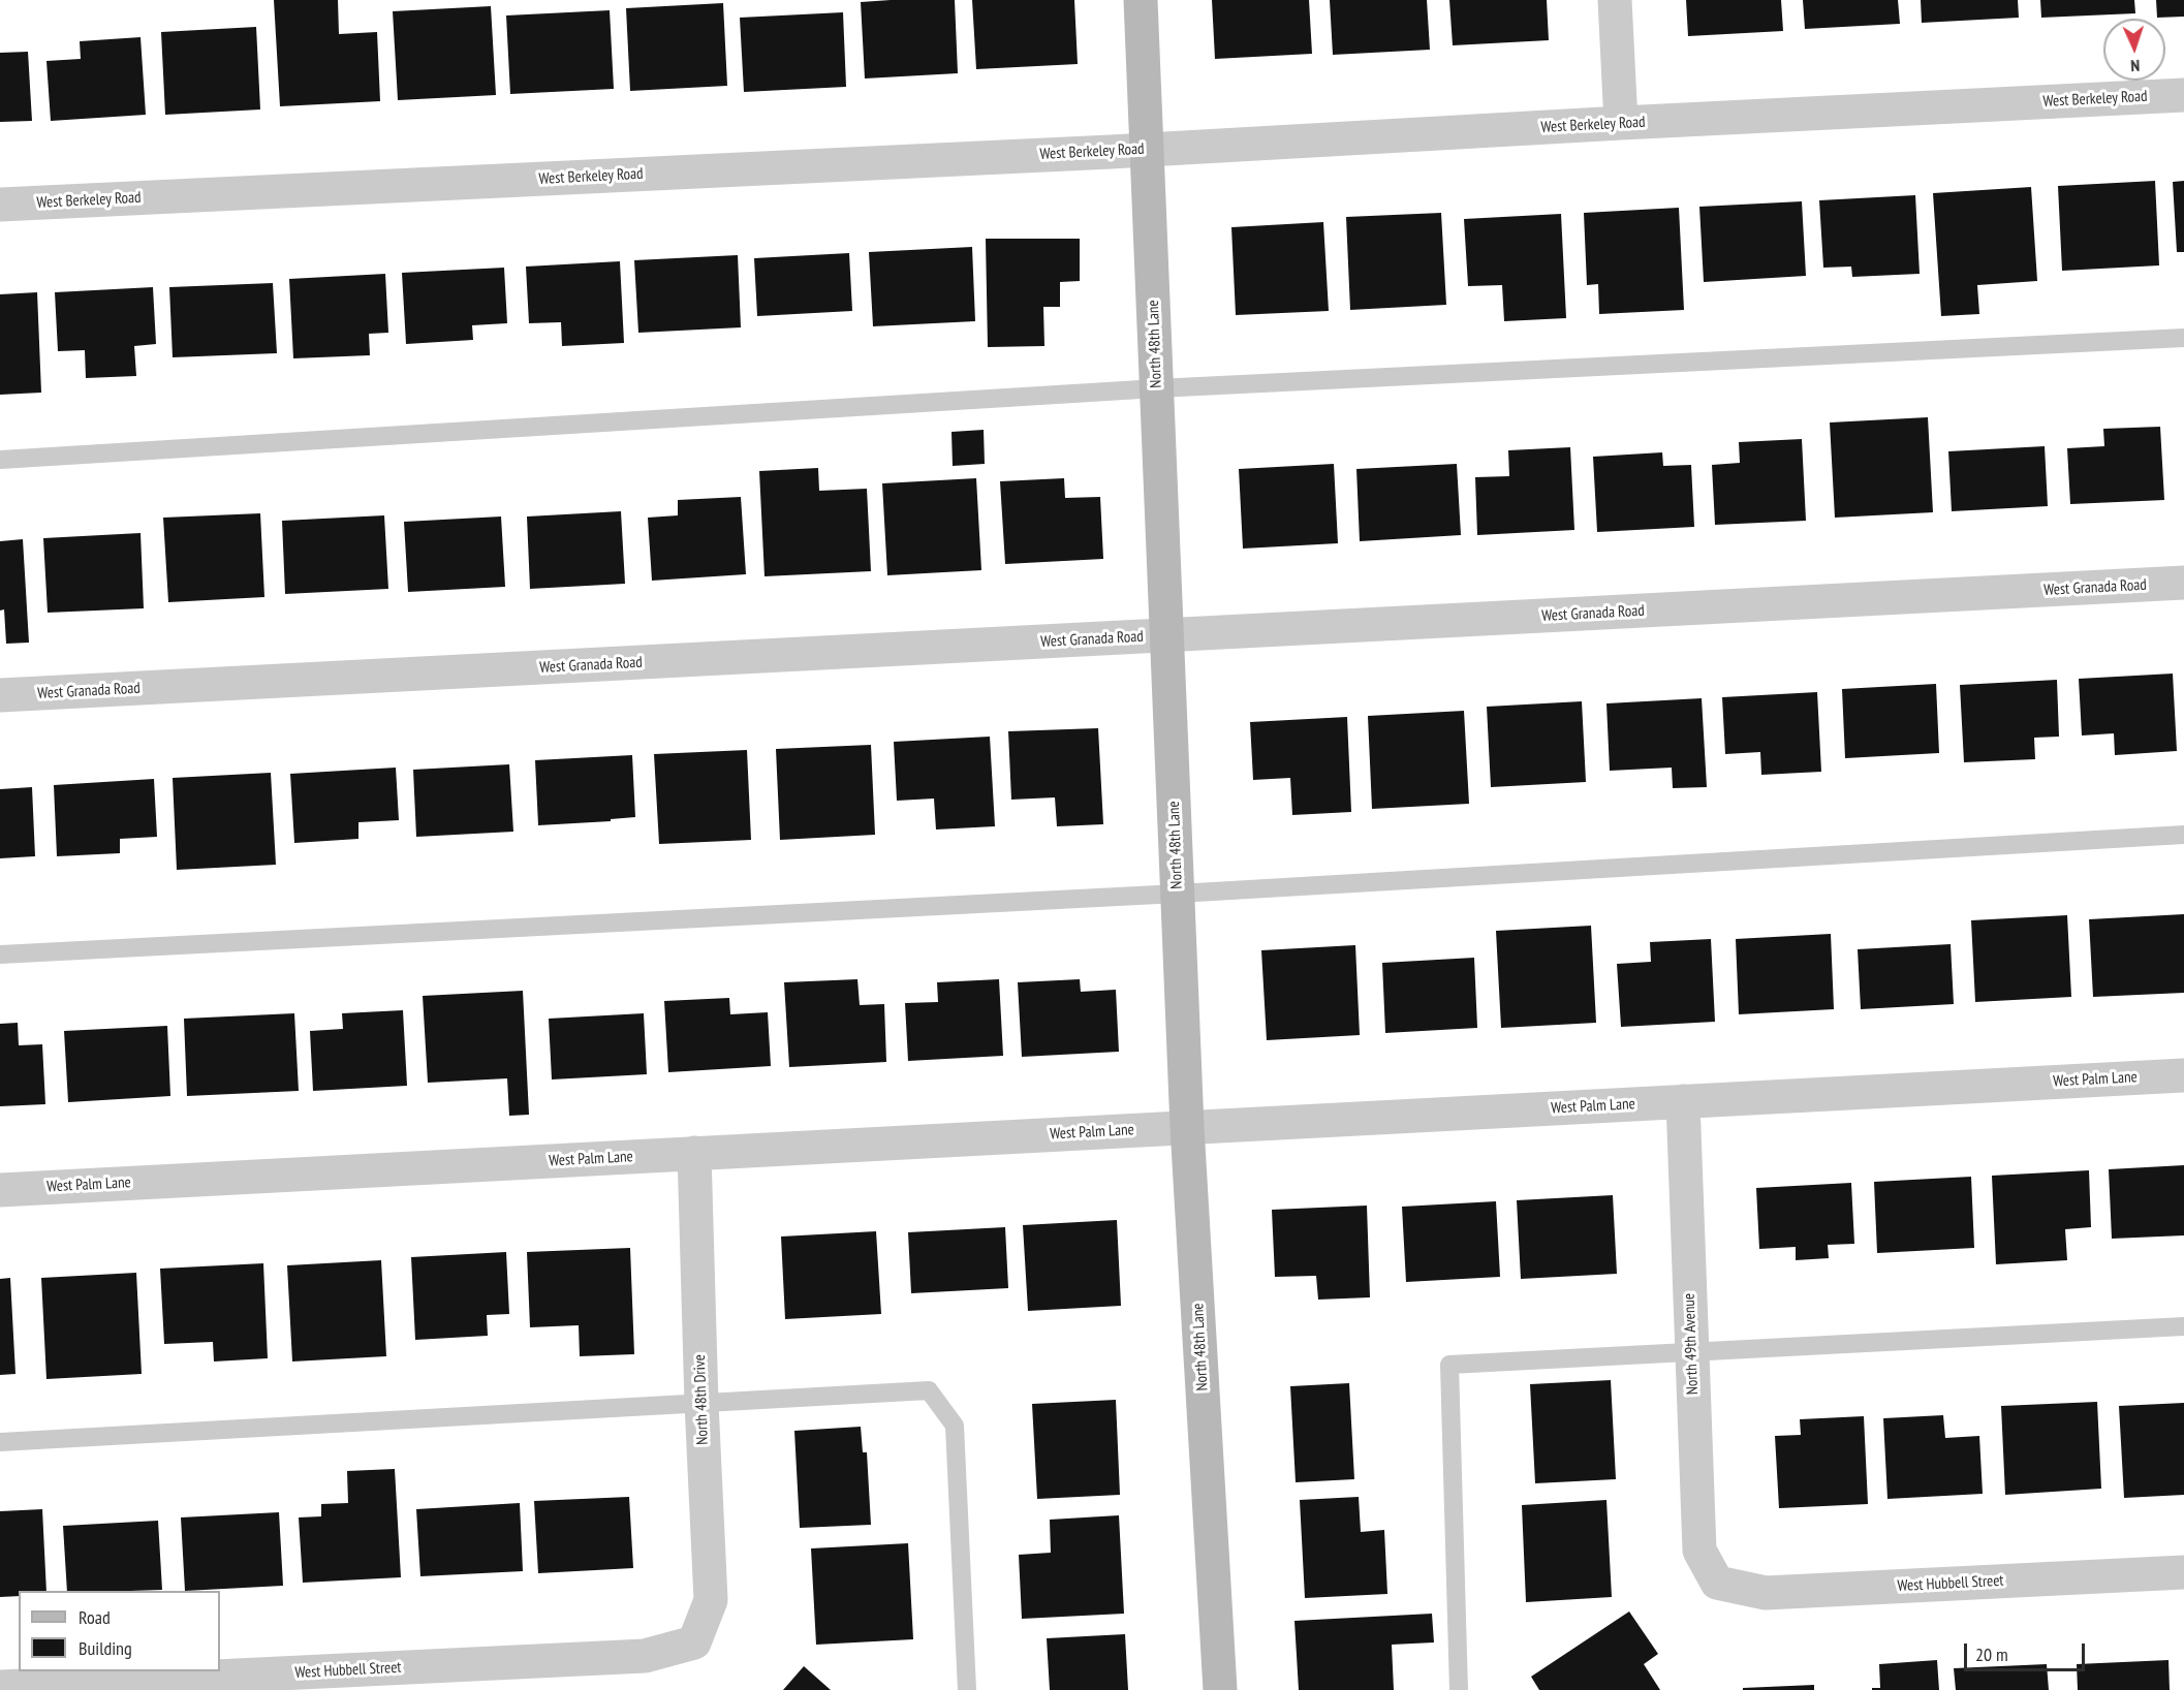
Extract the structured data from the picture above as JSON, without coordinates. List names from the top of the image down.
{
  "streets": {
    "street": [
      "West Berkeley Road",
      "North 48th Lane",
      "West Granada Road",
      "West Palm Lane",
      "North 49th Avenue",
      "North 48th Drive",
      "West Hubbell Street"
    ]
  },
  "crossings": [
    ["West Berkeley Road", "North 48th Lane"],
    ["North 48th Lane", "West Granada Road"],
    ["North 48th Lane", "West Palm Lane"],
    ["West Palm Lane", "North 49th Avenue"],
    ["West Palm Lane", "North 48th Drive"],
    ["North 49th Avenue", "West Hubbell Street"],
    ["North 48th Drive", "West Hubbell Street"]
  ],
  "legend": ["Road", "Building"],
  "scale_bar": "20 m",
  "north": "bottom"
}
